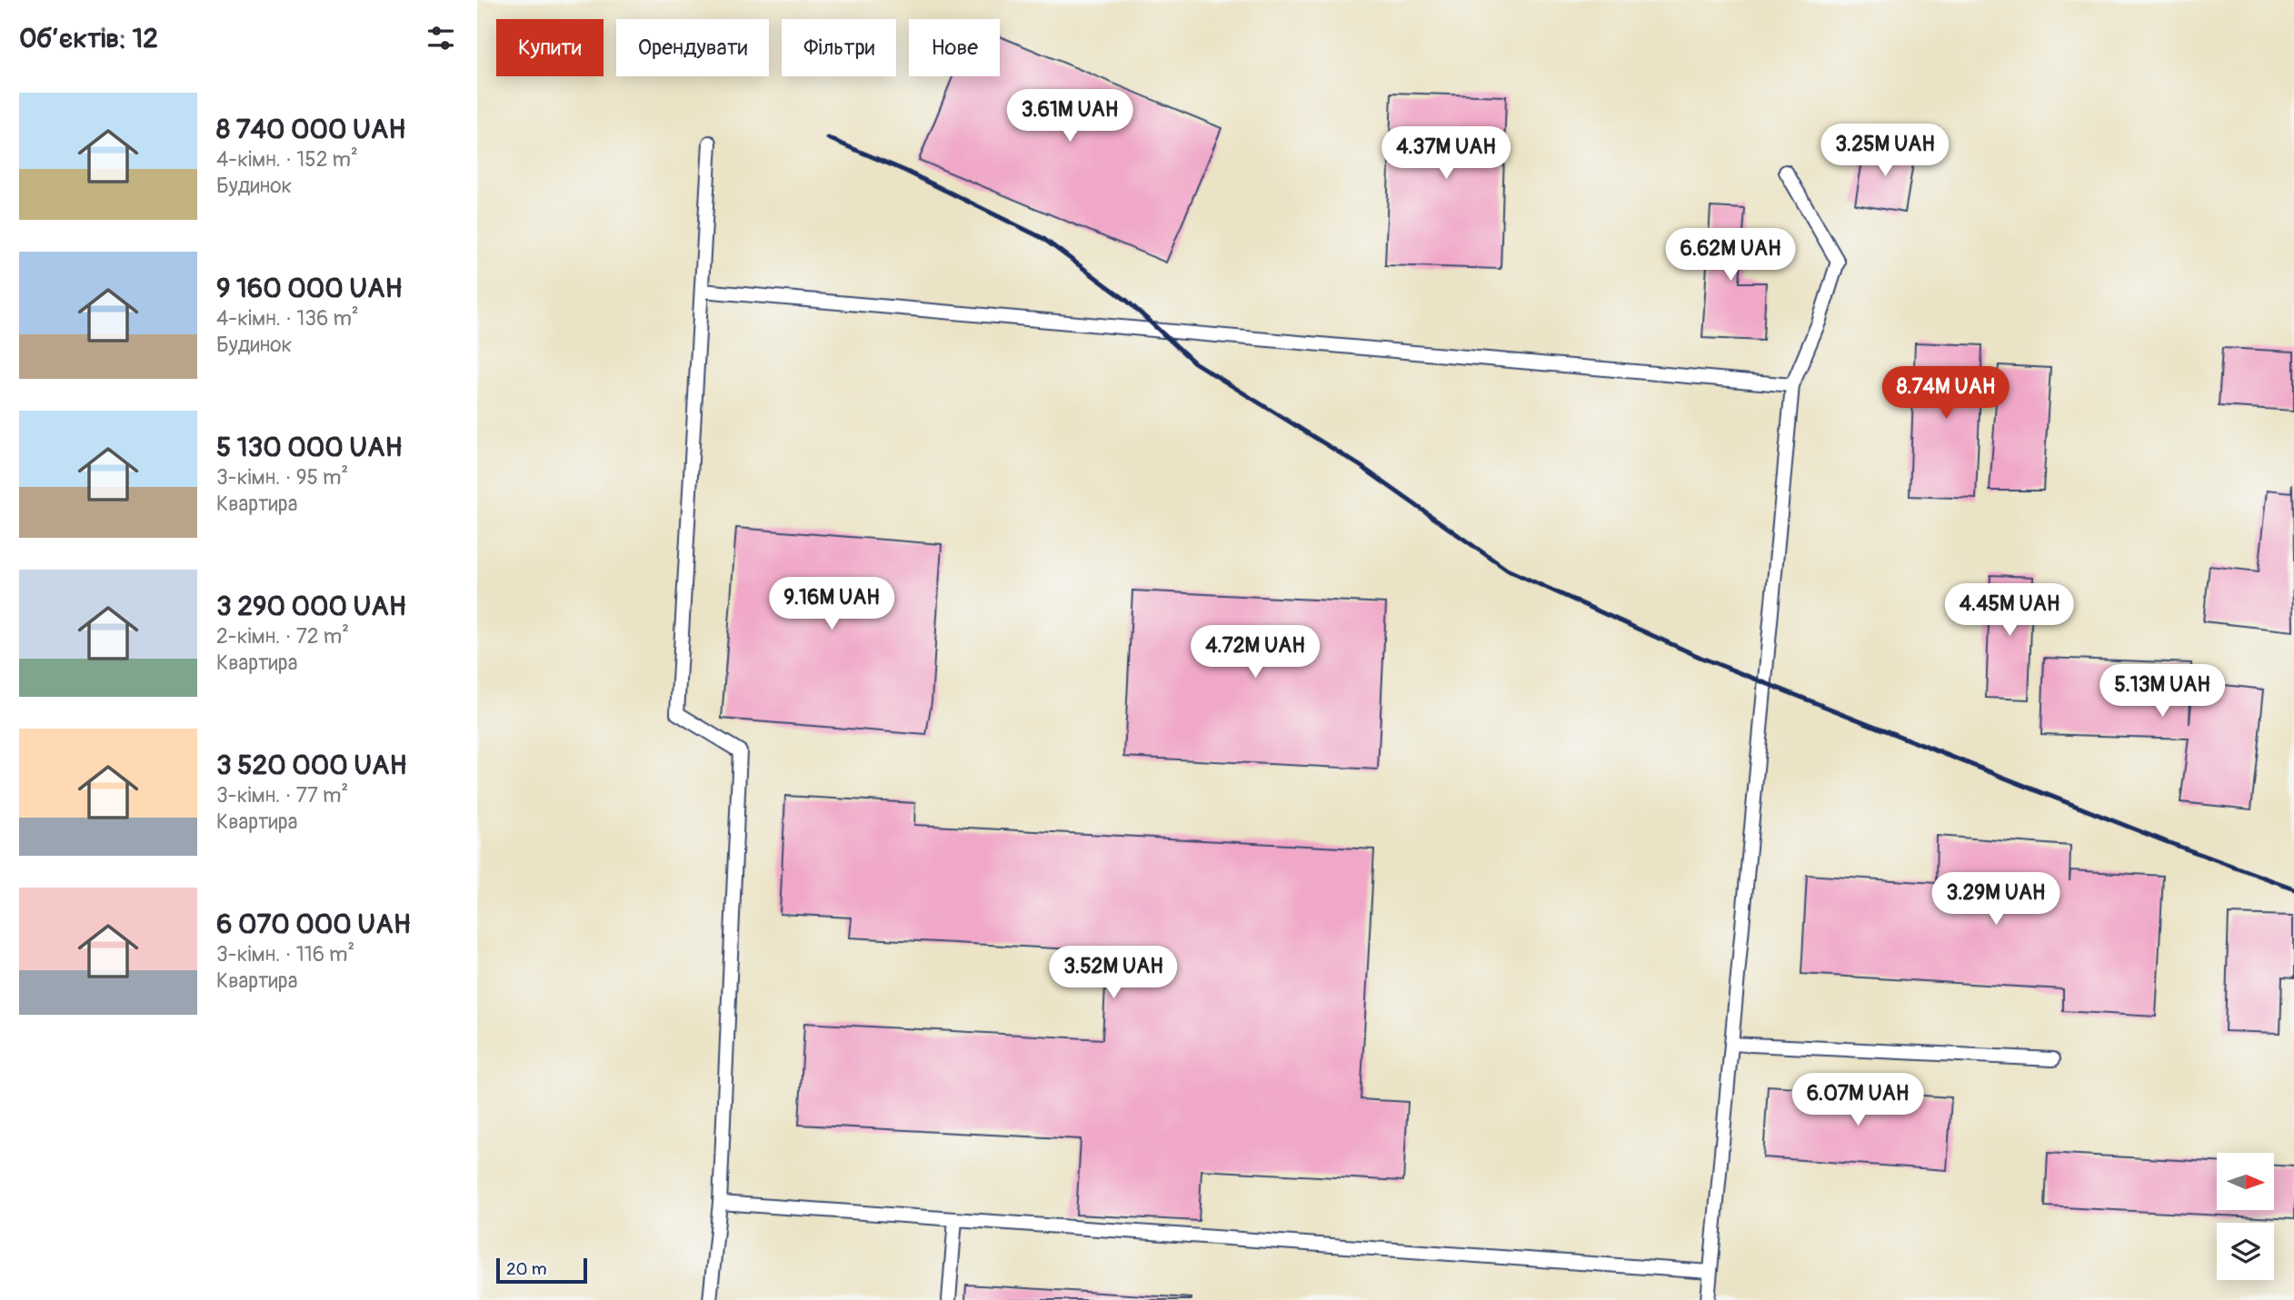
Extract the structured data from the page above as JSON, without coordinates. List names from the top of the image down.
{
  "scale_bar": "20 m",
  "north": "right",
  "page": {
    "heading": "Об’єктів: 12",
    "chip": [
      "Купити",
      "Орендувати",
      "Фільтри",
      "Нове"
    ],
    "list": [
      {
        "name": "8 740 000 UAH",
        "note": "4-кімн. · 152 m² · Будинок"
      },
      {
        "name": "9 160 000 UAH",
        "note": "4-кімн. · 136 m² · Будинок"
      },
      {
        "name": "5 130 000 UAH",
        "note": "3-кімн. · 95 m² · Квартира"
      },
      {
        "name": "3 290 000 UAH",
        "note": "2-кімн. · 72 m² · Квартира"
      },
      {
        "name": "3 520 000 UAH",
        "note": "3-кімн. · 77 m² · Квартира"
      },
      {
        "name": "6 070 000 UAH",
        "note": "3-кімн. · 116 m² · Квартира"
      }
    ],
    "price": [
      "3.61M UAH",
      "3.25M UAH",
      "4.37M UAH",
      "6.62M UAH",
      "8.74M UAH",
      "9.16M UAH",
      "4.45M UAH",
      "4.72M UAH",
      "5.13M UAH",
      "3.29M UAH",
      "3.52M UAH",
      "6.07M UAH"
    ],
    "scale": "20 m"
  }
}
